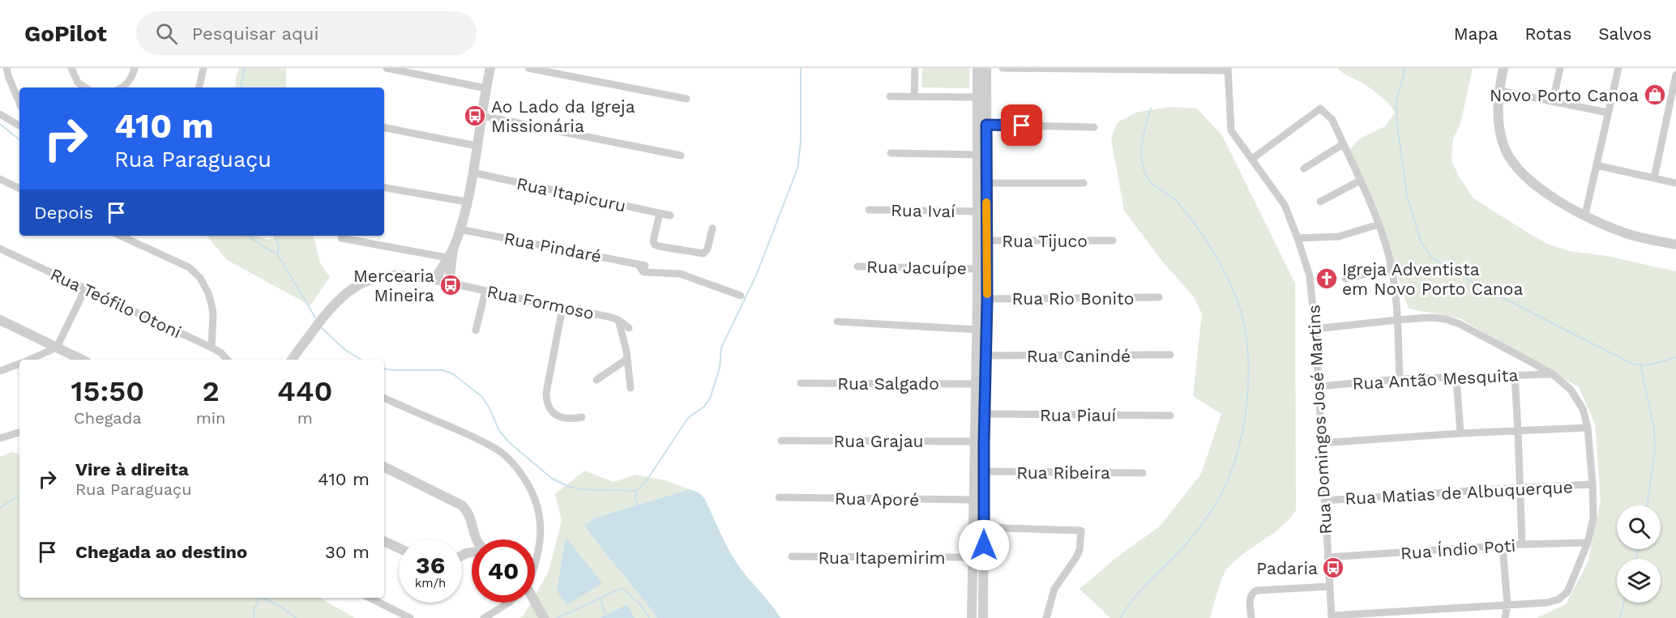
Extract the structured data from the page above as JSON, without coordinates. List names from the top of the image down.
{
  "streets": {
    "street": [
      "Rua Itapicuru",
      "Rua Ivaí",
      "Rua Tijuco",
      "Rua Pindaré",
      "Rua Jacuípe",
      "Rua Rio Bonito",
      "Rua Formoso",
      "Rua Teófilo Otoni",
      "Rua Canindé",
      "Rua Antão Mesquita",
      "Rua Salgado",
      "Rua Piauí",
      "Rua Domingos José Martins",
      "Rua Grajau",
      "Rua Ribeira",
      "Rua Matias de Albuquerque",
      "Rua Aporé",
      "Rua Índio Poti",
      "Rua Itapemirim"
    ]
  },
  "crossings": [
    ["Rua Antão Mesquita", "Rua Domingos José Martins"],
    ["Rua Domingos José Martins", "Rua Matias de Albuquerque"],
    ["Rua Domingos José Martins", "Rua Índio Poti"]
  ],
  "places": {
    "shop": ["Novo Porto Canoa"],
    "bus stop": ["Ao Lado da Igreja Missionária", "Mercearia Mineira", "Padaria"],
    "church": ["Igreja Adventista em Novo Porto Canoa"]
  },
  "page": {
    "header": "GoPilot",
    "search": "Pesquisar aqui",
    "nav": ["Mapa", "Rotas", "Salvos"],
    "turn": ["410 m", "Rua Paraguaçu"],
    "then": "Depois",
    "eta": [
      "15:50",
      "Chegada",
      "2",
      "min",
      "440",
      "m"
    ],
    "list": [
      {
        "name": "Vire à direita",
        "note": "Rua Paraguaçu",
        "value": "410 m"
      },
      {
        "name": "Chegada ao destino",
        "value": "30 m"
      }
    ],
    "speed": "36 km/h",
    "limit": "40"
  }
}
